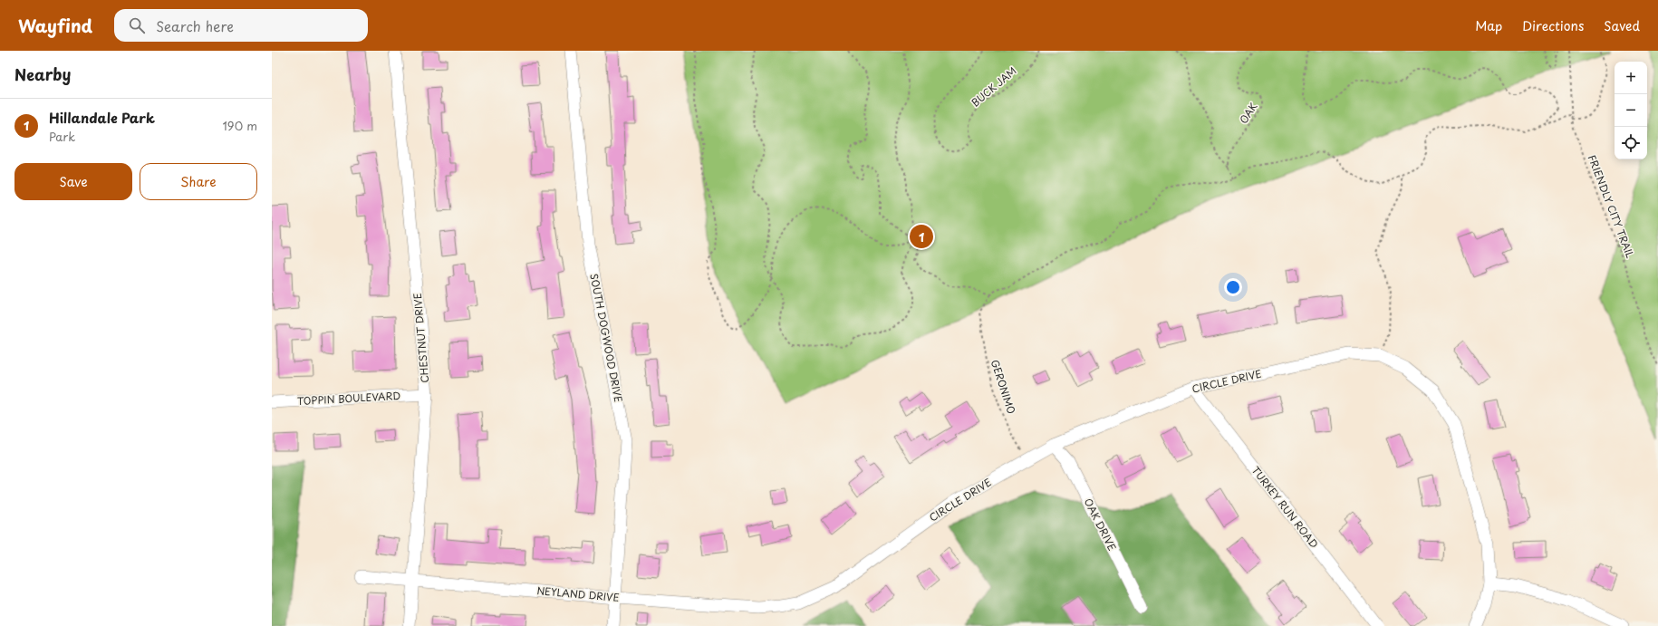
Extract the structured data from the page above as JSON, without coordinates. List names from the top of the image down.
{
  "streets": {
    "street": [
      "CHESTNUT DRIVE",
      "SOUTH DOGWOOD DRIVE",
      "CIRCLE DRIVE",
      "TOPPIN BOULEVARD",
      "TURKEY RUN ROAD",
      "OAK DRIVE",
      "NEYLAND DRIVE"
    ],
    "path": [
      "BUCK JAM",
      "OAK",
      "FRIENDLY CITY TRAIL",
      "GERONIMO"
    ]
  },
  "crossings": [
    ["CHESTNUT DRIVE", "TOPPIN BOULEVARD"],
    ["CHESTNUT DRIVE", "NEYLAND DRIVE"],
    ["SOUTH DOGWOOD DRIVE", "NEYLAND DRIVE"],
    ["CIRCLE DRIVE", "GERONIMO"],
    ["CIRCLE DRIVE", "TURKEY RUN ROAD"],
    ["CIRCLE DRIVE", "OAK DRIVE"],
    ["CIRCLE DRIVE", "NEYLAND DRIVE"]
  ],
  "page": {
    "header": "Wayfind",
    "search": "Search here",
    "nav": ["Map", "Directions", "Saved"],
    "heading": "Nearby",
    "map_buttons": ["+", "−"],
    "list": [
      {
        "mark": "1",
        "name": "Hillandale Park",
        "note": "Park",
        "value": "190 m"
      }
    ],
    "buttons": ["Save", "Share"],
    "pins": "1"
  }
}
